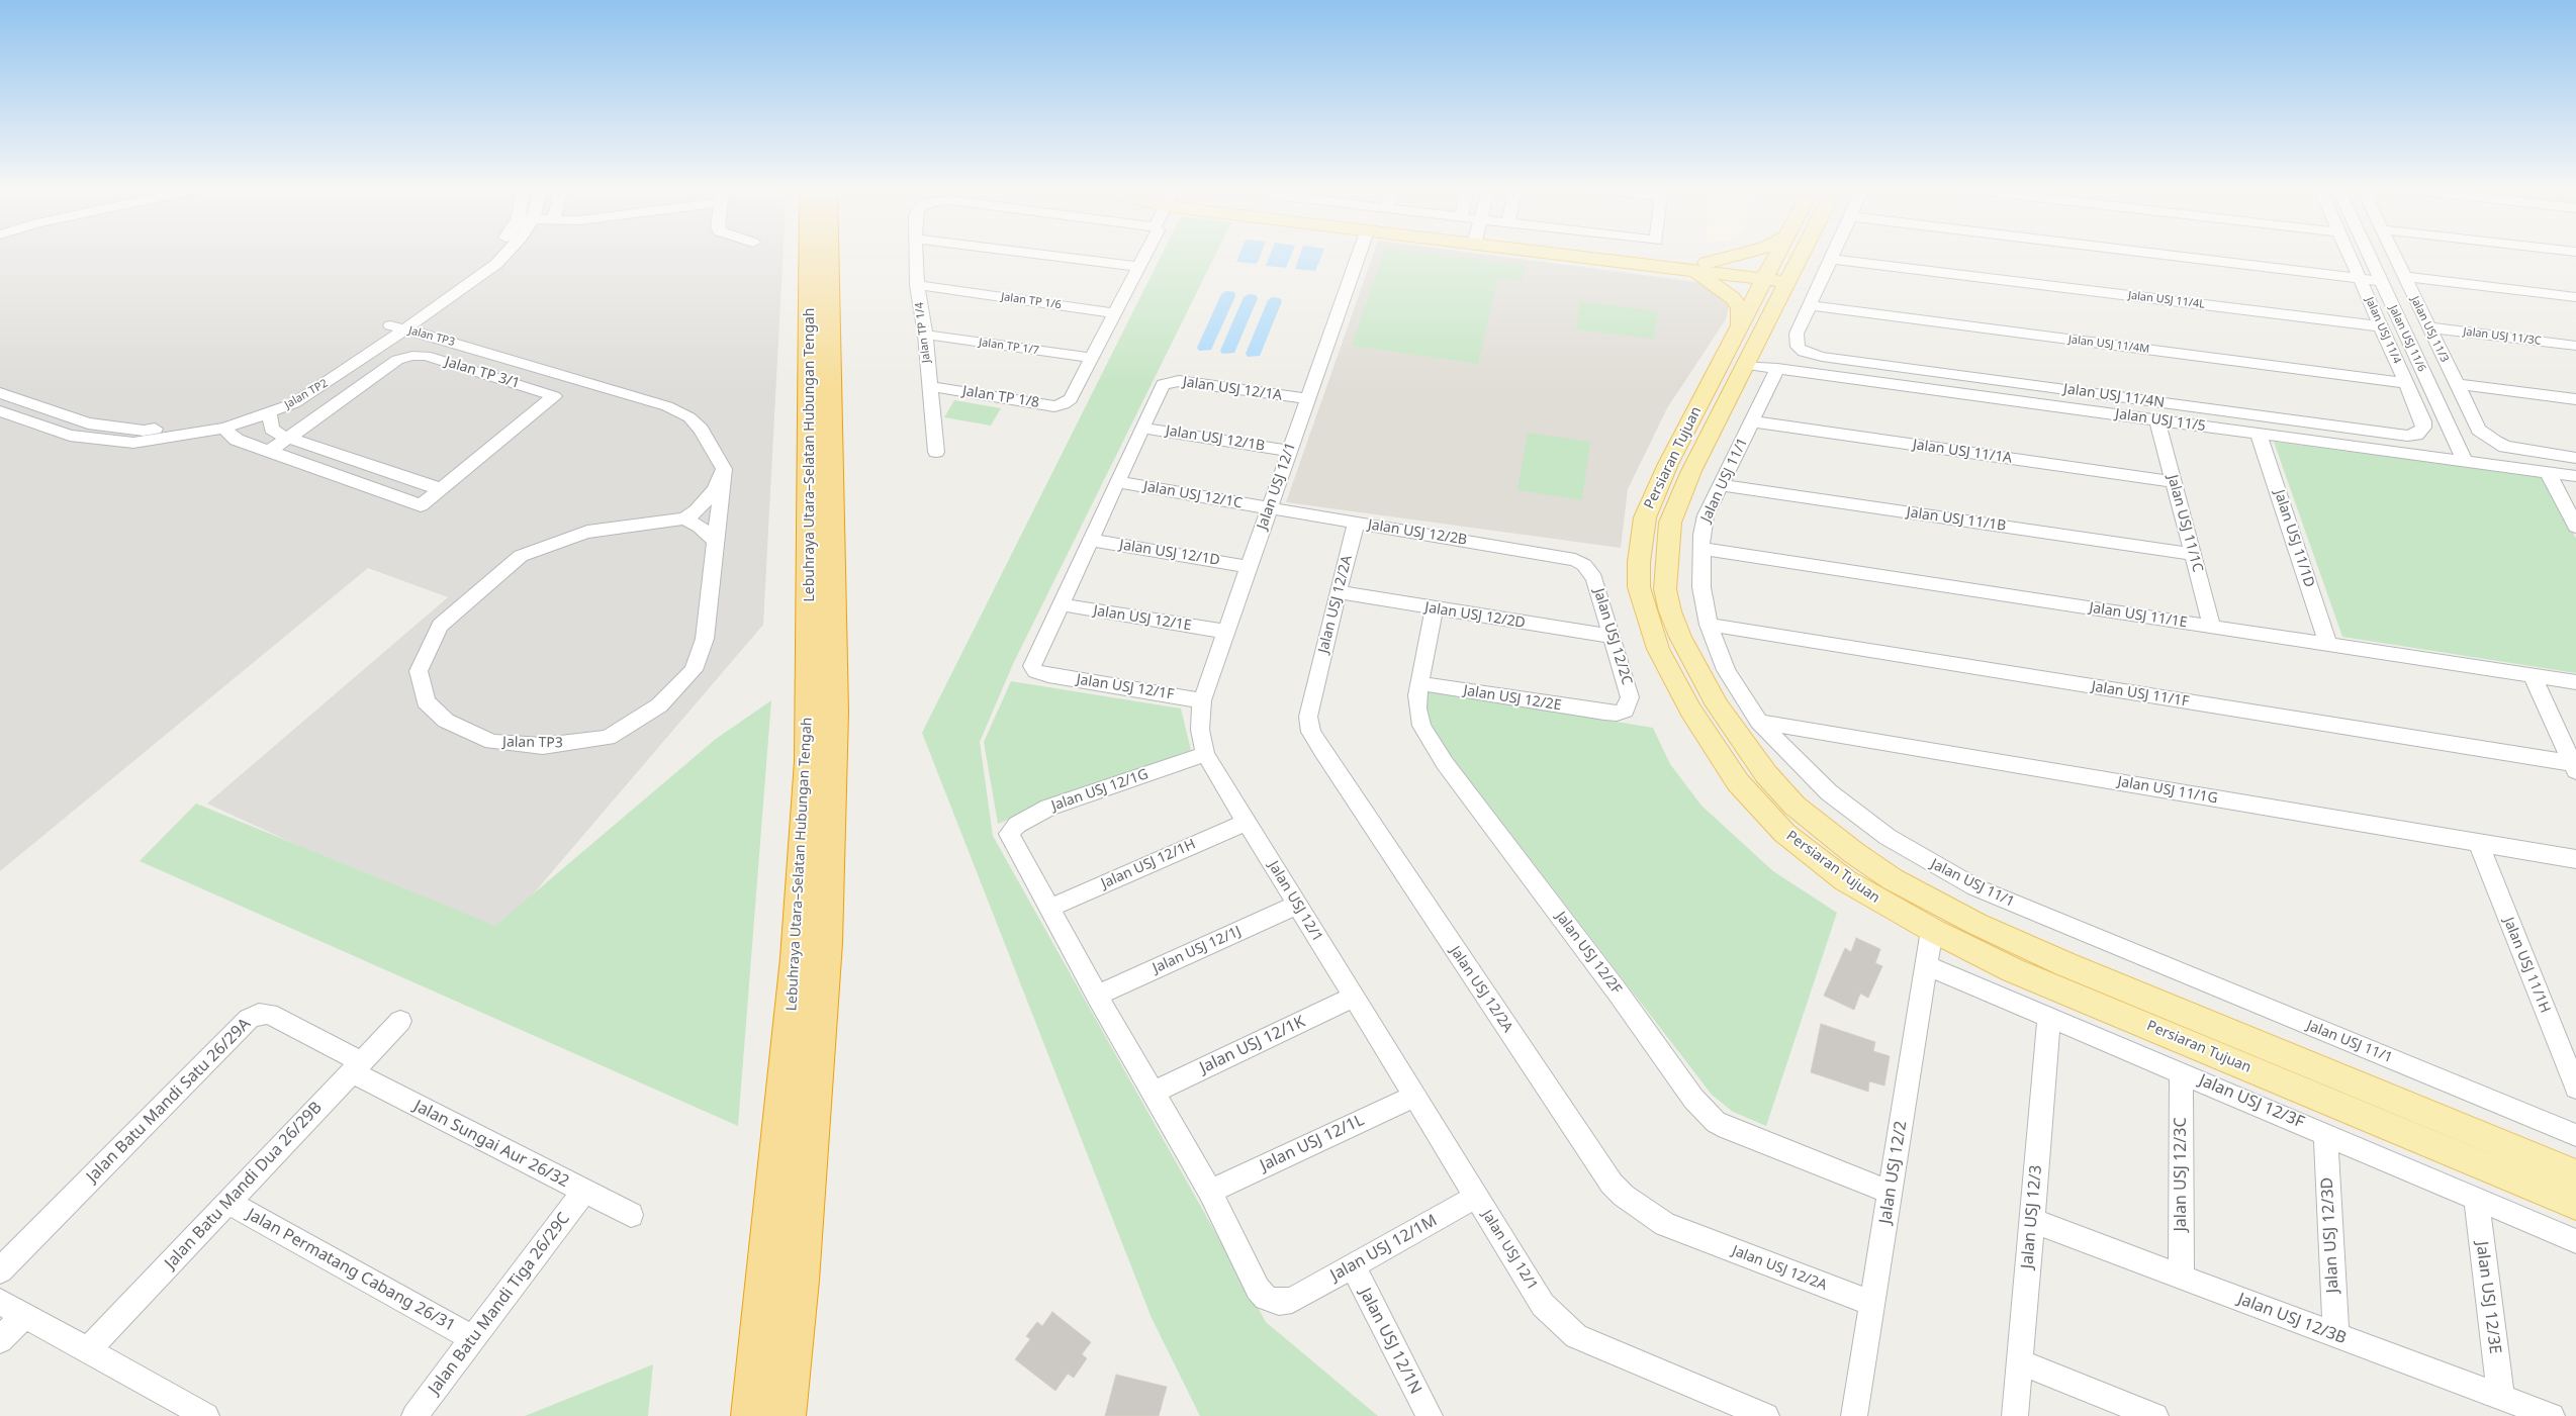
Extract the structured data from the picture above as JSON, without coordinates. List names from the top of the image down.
{
  "streets": {
    "highway": ["Lebuhraya Utara–Selatan Hubungan Tengah"],
    "main road": ["Persiaran Tujuan"],
    "street": [
      "Jalan USJ 11/4L",
      "Jalan TP 1/6",
      "Jalan USJ 11/3",
      "Jalan USJ 11/4",
      "Jalan TP 1/4",
      "Jalan TP3",
      "Jalan USJ 11/3C",
      "Jalan USJ 11/6",
      "Jalan USJ 11/4M",
      "Jalan TP 1/7",
      "Jalan TP 3/1",
      "Jalan USJ 12/1A",
      "Jalan TP2",
      "Jalan USJ 11/4N",
      "Jalan TP 1/8",
      "Jalan USJ 11/5",
      "Jalan USJ 12/1B",
      "Jalan USJ 11/1A",
      "Jalan USJ 11/1",
      "Jalan USJ 12/1",
      "Jalan USJ 12/1C",
      "Jalan USJ 11/1B",
      "Jalan USJ 11/1C",
      "Jalan USJ 12/2B",
      "Jalan USJ 11/1D",
      "Jalan USJ 12/1D",
      "Jalan USJ 12/2A",
      "Jalan USJ 12/2D",
      "Jalan USJ 11/1E",
      "Jalan USJ 12/1E",
      "Jalan USJ 12/2C",
      "Jalan USJ 12/1F",
      "Jalan USJ 11/1F",
      "Jalan USJ 12/2E",
      "Jalan USJ 12/1G",
      "Jalan USJ 11/1G",
      "Jalan USJ 12/1H",
      "Jalan USJ 12/1J",
      "Jalan USJ 12/2F",
      "Jalan USJ 11/1H",
      "Jalan USJ 12/1K",
      "Jalan Batu Mandi Satu 26/29A",
      "Jalan USJ 12/3F",
      "Jalan USJ 12/1L",
      "Jalan Sungai Aur 26/32",
      "Jalan USJ 12/2",
      "Jalan USJ 12/3C",
      "Jalan Batu Mandi Dua 26/29B",
      "Jalan USJ 12/3",
      "Jalan USJ 12/3D",
      "Jalan USJ 12/1M",
      "Jalan Permatang Cabang 26/31",
      "Jalan USJ 12/3E",
      "Jalan Batu Mandi Tiga 26/29C",
      "Jalan USJ 12/3B",
      "Jalan USJ 12/1N"
    ]
  },
  "crossings": [
    ["Jalan USJ 11/4L", "Jalan USJ 11/4"],
    ["Jalan TP 1/6", "Jalan TP 1/4"],
    ["Jalan USJ 11/3", "Jalan USJ 11/3C"],
    ["Jalan USJ 11/4", "Jalan USJ 11/4M"],
    ["Jalan USJ 11/4", "Jalan USJ 11/4N"],
    ["Jalan TP 1/4", "Jalan TP 1/7"],
    ["Jalan TP 1/4", "Jalan TP 1/8"],
    ["Jalan TP3", "Jalan TP2"],
    ["Jalan USJ 11/6", "Jalan USJ 11/5"],
    ["Jalan TP 1/7", "Jalan TP 1/8"],
    ["Jalan USJ 12/1A", "Jalan USJ 12/1B"],
    ["Jalan USJ 12/1A", "Jalan USJ 12/1"],
    ["Jalan USJ 11/5", "Persiaran Tujuan"],
    ["Jalan USJ 11/5", "Jalan USJ 11/1"],
    ["Jalan USJ 11/5", "Jalan USJ 11/1C"],
    ["Jalan USJ 11/5", "Jalan USJ 11/1D"],
    ["Jalan USJ 12/1B", "Jalan USJ 12/1"],
    ["Jalan USJ 11/1A", "Jalan USJ 11/1"],
    ["Jalan USJ 11/1A", "Jalan USJ 11/1C"],
    ["Persiaran Tujuan", "Jalan USJ 12/2"],
    ["Jalan USJ 11/1", "Jalan USJ 11/1B"],
    ["Jalan USJ 11/1", "Jalan USJ 11/1E"],
    ["Jalan USJ 11/1", "Jalan USJ 11/1F"],
    ["Jalan USJ 11/1", "Jalan USJ 11/1G"],
    ["Jalan USJ 12/1", "Jalan USJ 12/1C"],
    ["Jalan USJ 12/1", "Jalan USJ 12/2B"],
    ["Jalan USJ 12/1", "Jalan USJ 12/1D"],
    ["Jalan USJ 12/1", "Jalan USJ 12/1E"],
    ["Jalan USJ 12/1", "Jalan USJ 12/1F"],
    ["Jalan USJ 12/1", "Jalan USJ 12/1G"],
    ["Jalan USJ 12/1", "Jalan USJ 12/1H"],
    ["Jalan USJ 12/1", "Jalan USJ 12/1J"],
    ["Jalan USJ 12/1", "Jalan USJ 12/1K"],
    ["Jalan USJ 12/1", "Jalan USJ 12/1L"],
    ["Jalan USJ 12/1", "Jalan USJ 12/1M"],
    ["Jalan USJ 12/1C", "Jalan USJ 12/2B"],
    ["Jalan USJ 11/1B", "Jalan USJ 11/1C"],
    ["Jalan USJ 11/1C", "Jalan USJ 11/1E"],
    ["Jalan USJ 12/2B", "Jalan USJ 12/2A"],
    ["Jalan USJ 12/2B", "Jalan USJ 12/2C"],
    ["Jalan USJ 11/1D", "Jalan USJ 11/1E"],
    ["Jalan USJ 12/2A", "Jalan USJ 12/2D"],
    ["Jalan USJ 12/2A", "Jalan USJ 12/2"],
    ["Jalan USJ 12/2D", "Jalan USJ 12/2C"],
    ["Jalan USJ 12/2D", "Jalan USJ 12/2F"],
    ["Jalan USJ 12/1E", "Jalan USJ 12/1F"],
    ["Jalan USJ 12/2C", "Jalan USJ 12/2E"],
    ["Jalan USJ 12/2E", "Jalan USJ 12/2F"],
    ["Jalan USJ 12/1G", "Jalan USJ 12/1H"],
    ["Jalan USJ 11/1G", "Jalan USJ 11/1H"],
    ["Jalan USJ 12/2F", "Jalan USJ 12/2"],
    ["Jalan Batu Mandi Satu 26/29A", "Jalan Sungai Aur 26/32"],
    ["Jalan Batu Mandi Satu 26/29A", "Jalan Batu Mandi Dua 26/29B"],
    ["Jalan USJ 12/3F", "Jalan USJ 12/2"],
    ["Jalan USJ 12/3F", "Jalan USJ 12/3C"],
    ["Jalan USJ 12/3F", "Jalan USJ 12/3"],
    ["Jalan USJ 12/3F", "Jalan USJ 12/3D"],
    ["Jalan USJ 12/3F", "Jalan USJ 12/3E"],
    ["Jalan Sungai Aur 26/32", "Jalan Batu Mandi Dua 26/29B"],
    ["Jalan Sungai Aur 26/32", "Jalan Batu Mandi Tiga 26/29C"],
    ["Jalan USJ 12/3C", "Jalan USJ 12/3B"],
    ["Jalan Batu Mandi Dua 26/29B", "Jalan Permatang Cabang 26/31"],
    ["Jalan USJ 12/3", "Jalan USJ 12/3B"],
    ["Jalan USJ 12/3D", "Jalan USJ 12/3B"],
    ["Jalan USJ 12/1M", "Jalan USJ 12/1N"],
    ["Jalan Permatang Cabang 26/31", "Jalan Batu Mandi Tiga 26/29C"],
    ["Jalan USJ 12/3E", "Jalan USJ 12/3B"]
  ]
}
